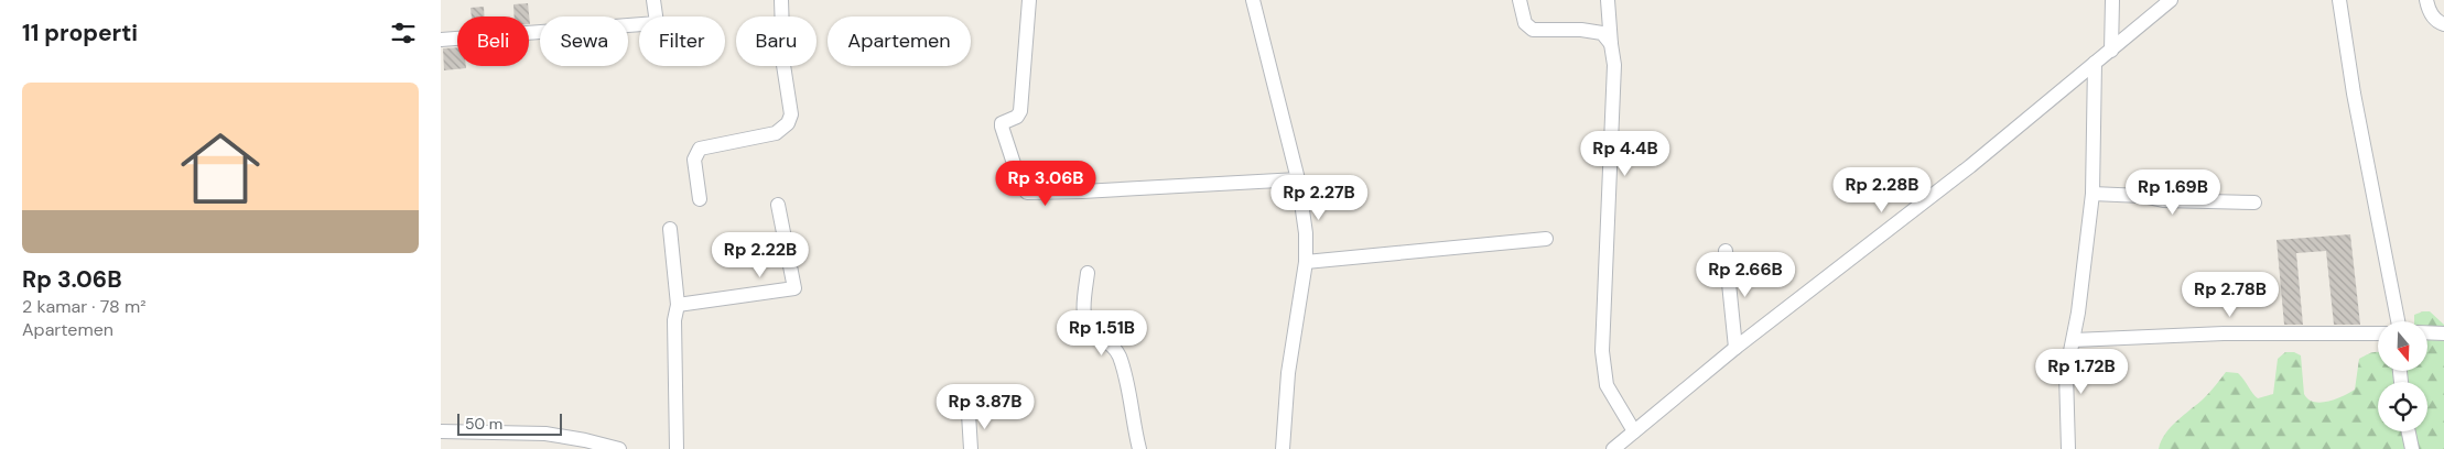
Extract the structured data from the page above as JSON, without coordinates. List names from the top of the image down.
{
  "scale_bar": "50 m",
  "north": "bottom",
  "page": {
    "heading": "11 properti",
    "chip": [
      "Beli",
      "Sewa",
      "Filter",
      "Baru",
      "Apartemen"
    ],
    "list": [
      {
        "name": "Rp 3.06B",
        "note": "2 kamar · 78 m² · Apartemen"
      }
    ],
    "price": [
      "Rp 4.4B",
      "Rp 3.06B",
      "Rp 2.28B",
      "Rp 1.69B",
      "Rp 2.27B",
      "Rp 2.22B",
      "Rp 2.66B",
      "Rp 2.78B",
      "Rp 1.51B",
      "Rp 1.72B",
      "Rp 3.87B"
    ],
    "scale": "50 m"
  }
}
